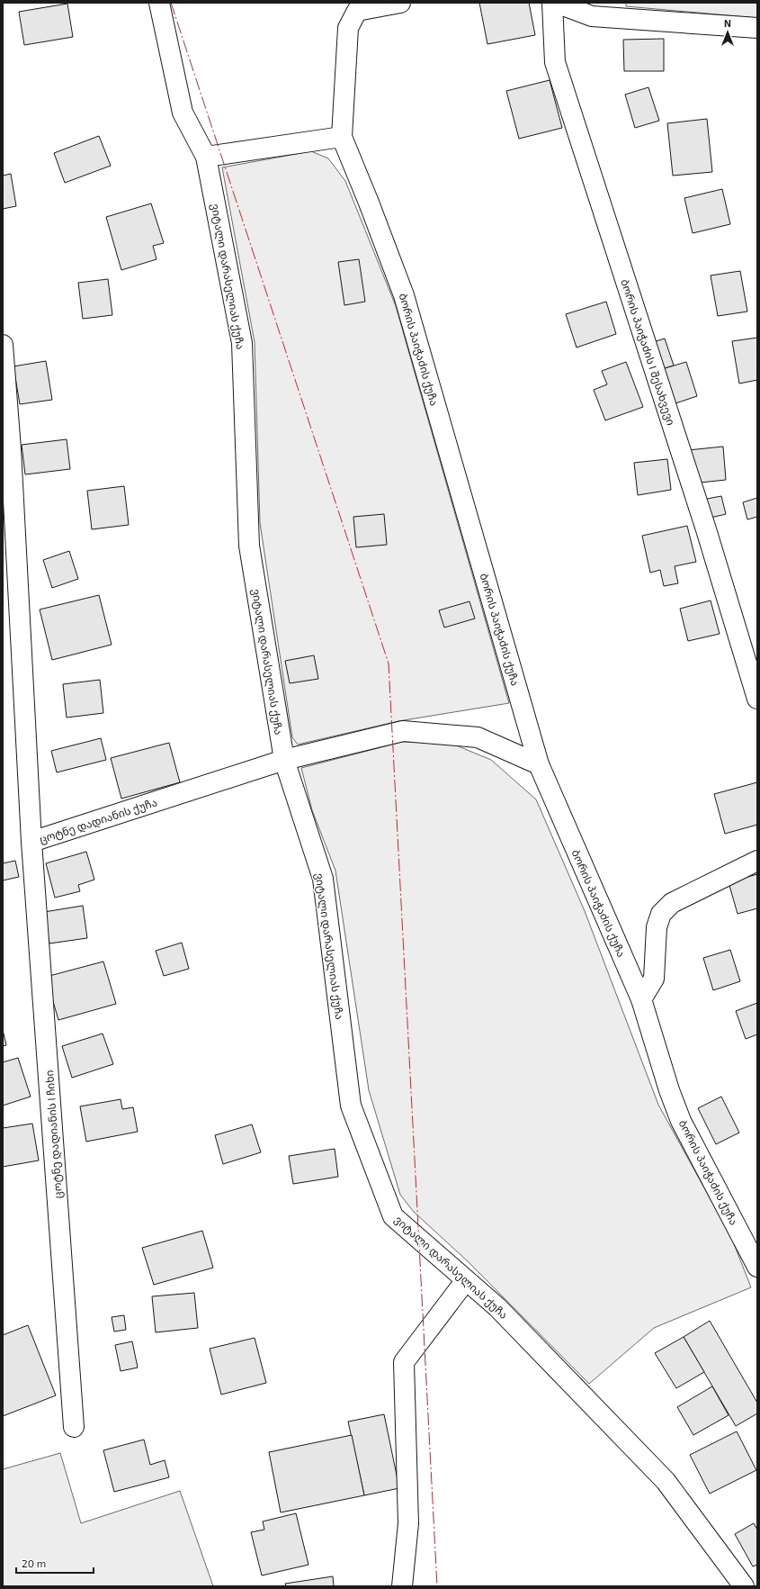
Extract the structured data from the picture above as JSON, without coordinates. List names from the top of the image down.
{
  "streets": {
    "street": [
      "ვიტალი დარასელიას ქუჩა",
      "ბორის პაიჭაძის ქუჩა",
      "ბორის პაიჭაძის I შესახვევი",
      "ცოტნე დადიანის ქუჩა",
      "ცოტნე დადიანის I ჩიხი"
    ]
  },
  "crossings": [
    ["ვიტალი დარასელიას ქუჩა", "ცოტნე დადიანის ქუჩა"],
    ["ბორის პაიჭაძის ქუჩა", "ცოტნე დადიანის ქუჩა"],
    ["ცოტნე დადიანის ქუჩა", "ცოტნე დადიანის I ჩიხი"]
  ],
  "scale_bar": "20 m",
  "north": "top"
}
